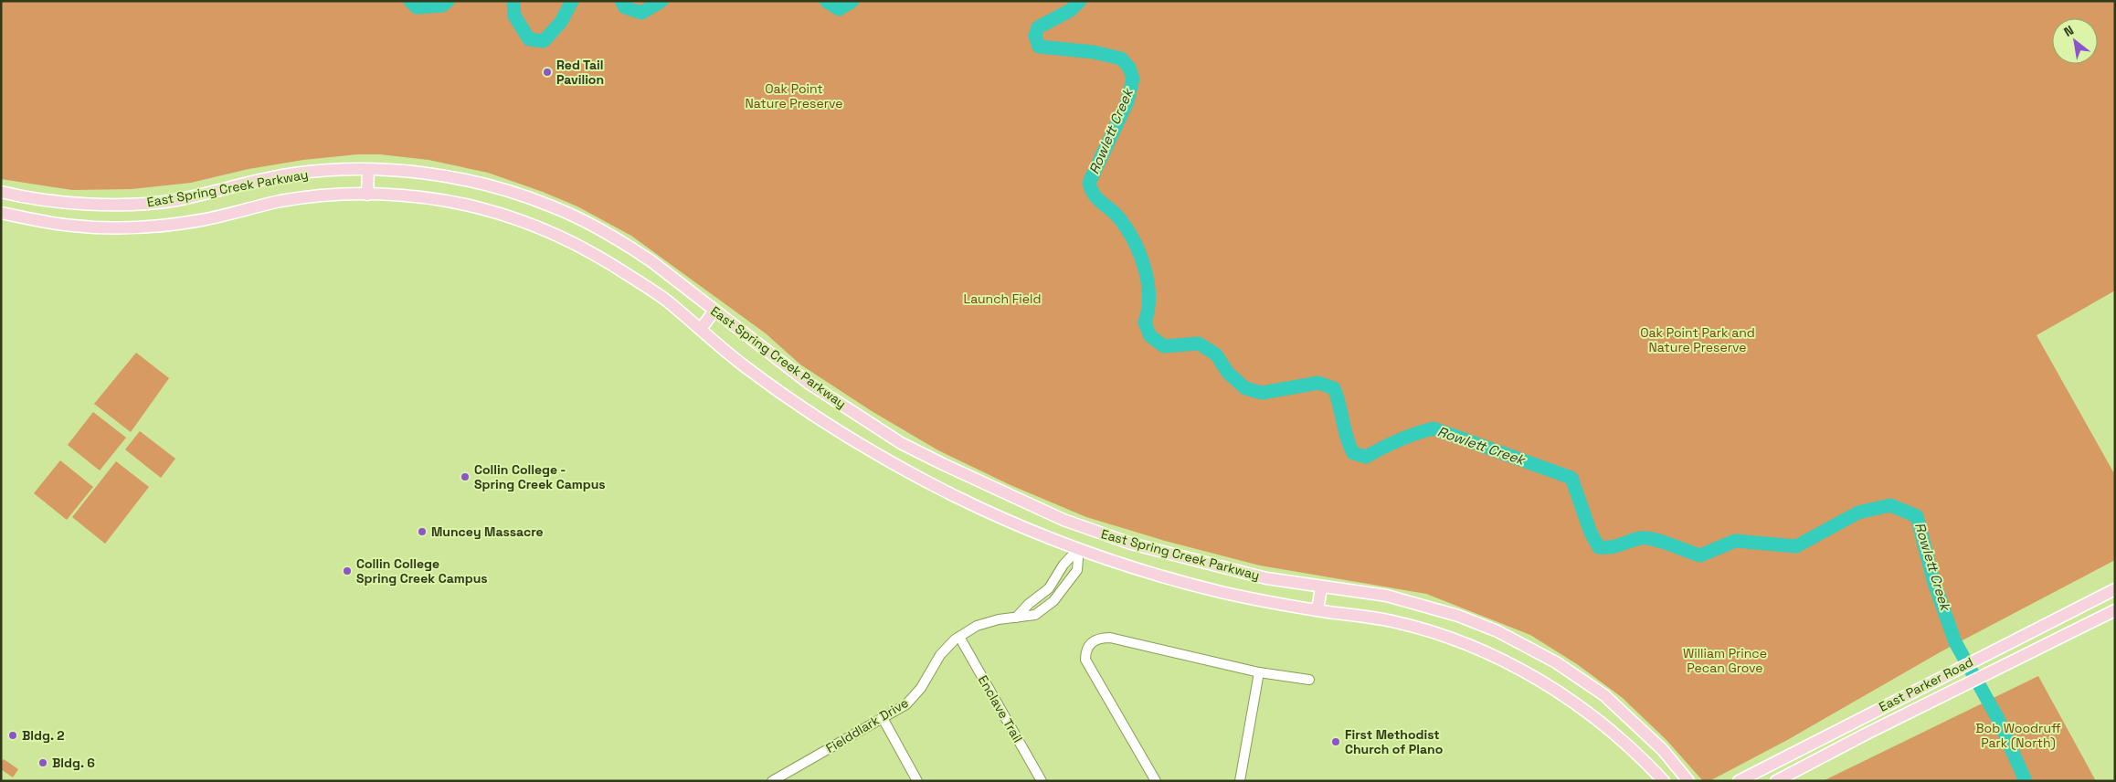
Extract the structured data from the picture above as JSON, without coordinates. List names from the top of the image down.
{
  "streets": {
    "main road": ["East Spring Creek Parkway", "East Parker Road"],
    "street": ["Enclave Trail", "Fielddlark Drive"]
  },
  "crossings": [
    ["East Spring Creek Parkway", "Fielddlark Drive"],
    ["Enclave Trail", "Fielddlark Drive"]
  ],
  "water": ["Rowlett Creek"],
  "parks": [
    "Oak Point Nature Preserve",
    "Launch Field",
    "Oak Point Park and Nature Preserve",
    "William Prince Pecan Grove",
    "Bob Woodruff Park (North)"
  ],
  "places": [
    "Red Tail Pavilion",
    "Collin College - Spring Creek Campus",
    "Muncey Massacre",
    "Collin College Spring Creek Campus",
    "Bldg. 2",
    "First Methodist Church of Plano",
    "Bldg. 6"
  ],
  "north": "top left"
}
